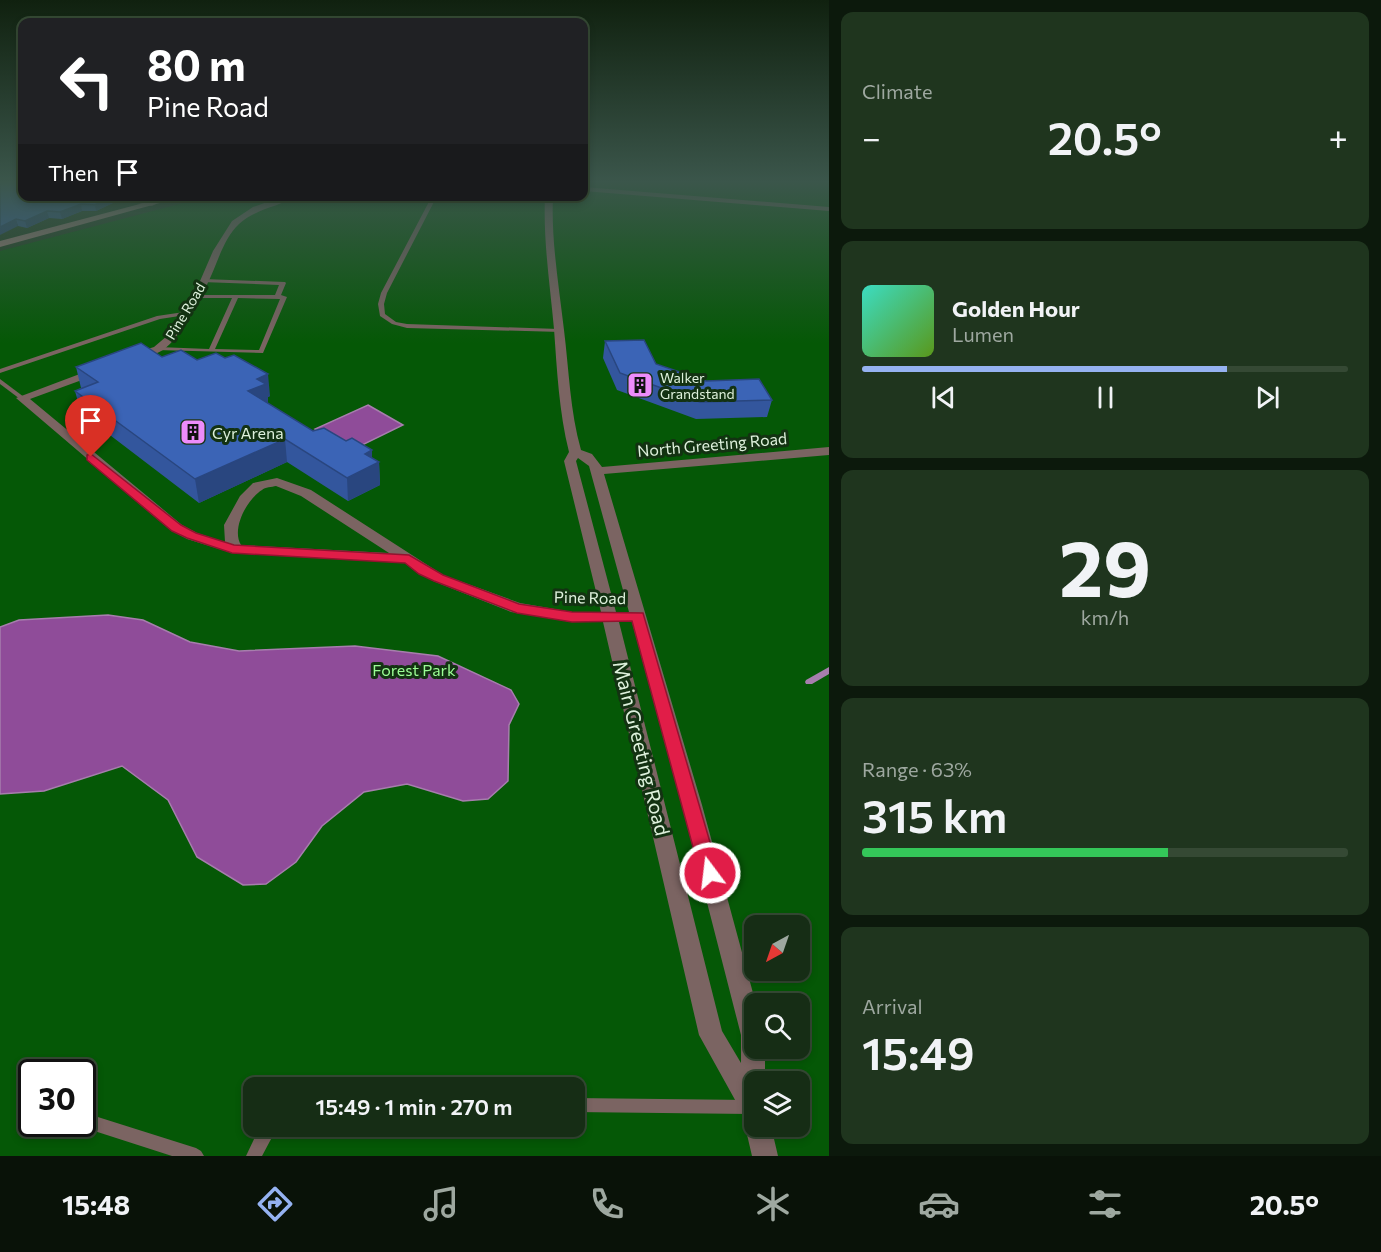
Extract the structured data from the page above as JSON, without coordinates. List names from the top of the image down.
{
  "streets": {
    "street": ["Pine Road", "North Greeting Road", "Main Greeting Road"]
  },
  "crossings": [
    ["Pine Road", "Main Greeting Road"],
    ["North Greeting Road", "Main Greeting Road"]
  ],
  "parks": ["Forest Park"],
  "places": {
    "building": ["Walker Grandstand", "Cyr Arena"]
  },
  "north": "bottom left",
  "page": {
    "tile": [
      "Climate",
      ["29", "km/h"],
      ["Range · 63%", "315 km"],
      ["Arrival", "15:49"]
    ],
    "turn": ["80 m", "Pine Road"],
    "heat": ["−", "20.5°", "+"],
    "then": "Then",
    "song": ["Golden Hour", "Lumen"],
    "limit": "30",
    "trip": "15:49 · 1 min · 270 m",
    "tabs": ["15:48", "20.5°"]
  }
}
